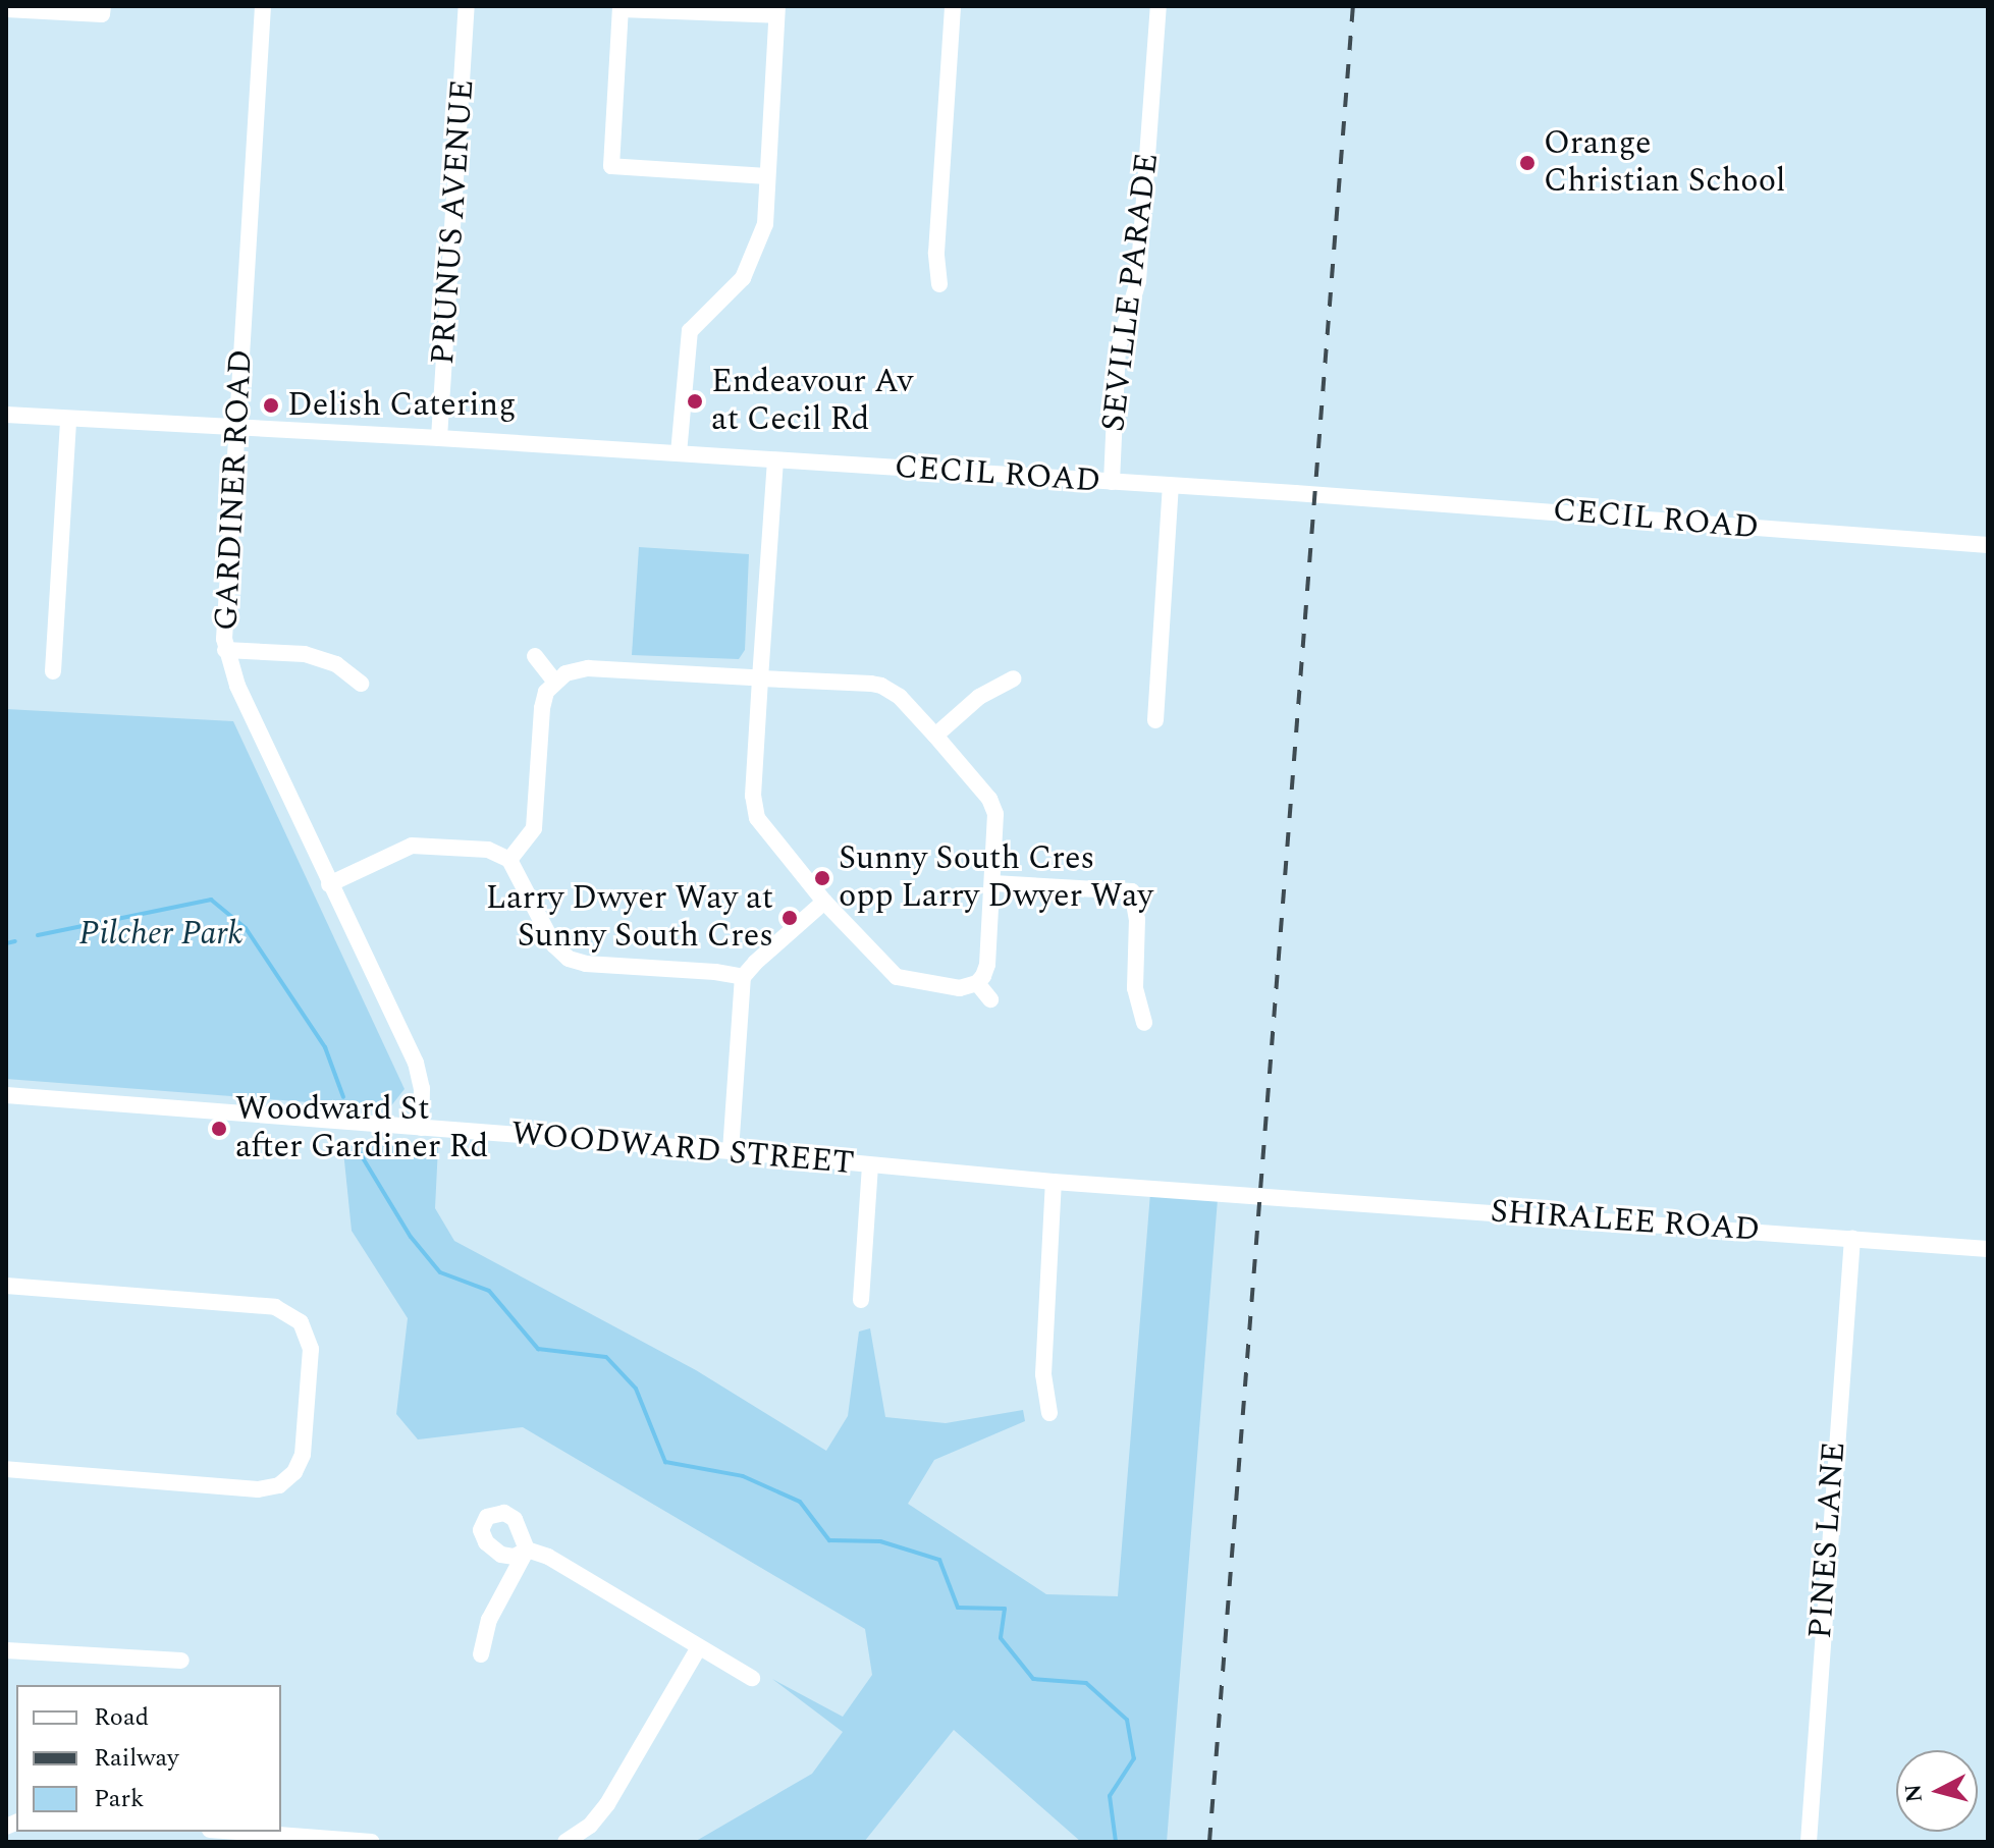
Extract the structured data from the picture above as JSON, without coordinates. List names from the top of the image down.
{
  "streets": {
    "street": [
      "PRUNUS AVENUE",
      "SEVILLE PARADE",
      "CECIL ROAD",
      "GARDINER ROAD",
      "WOODWARD STREET",
      "SHIRALEE ROAD",
      "PINES LANE"
    ]
  },
  "crossings": [
    ["PRUNUS AVENUE", "CECIL ROAD"],
    ["SEVILLE PARADE", "CECIL ROAD"],
    ["CECIL ROAD", "GARDINER ROAD"],
    ["GARDINER ROAD", "WOODWARD STREET"],
    ["WOODWARD STREET", "SHIRALEE ROAD"],
    ["SHIRALEE ROAD", "PINES LANE"]
  ],
  "parks": ["Pilcher Park"],
  "places": [
    "Orange Christian School",
    "Endeavour Av at Cecil Rd",
    "Delish Catering",
    "Sunny South Cres opp Larry Dwyer Way",
    "Larry Dwyer Way at Sunny South Cres",
    "Woodward St after Gardiner Rd"
  ],
  "legend": ["Road", "Railway", "Park"],
  "north": "left"
}
